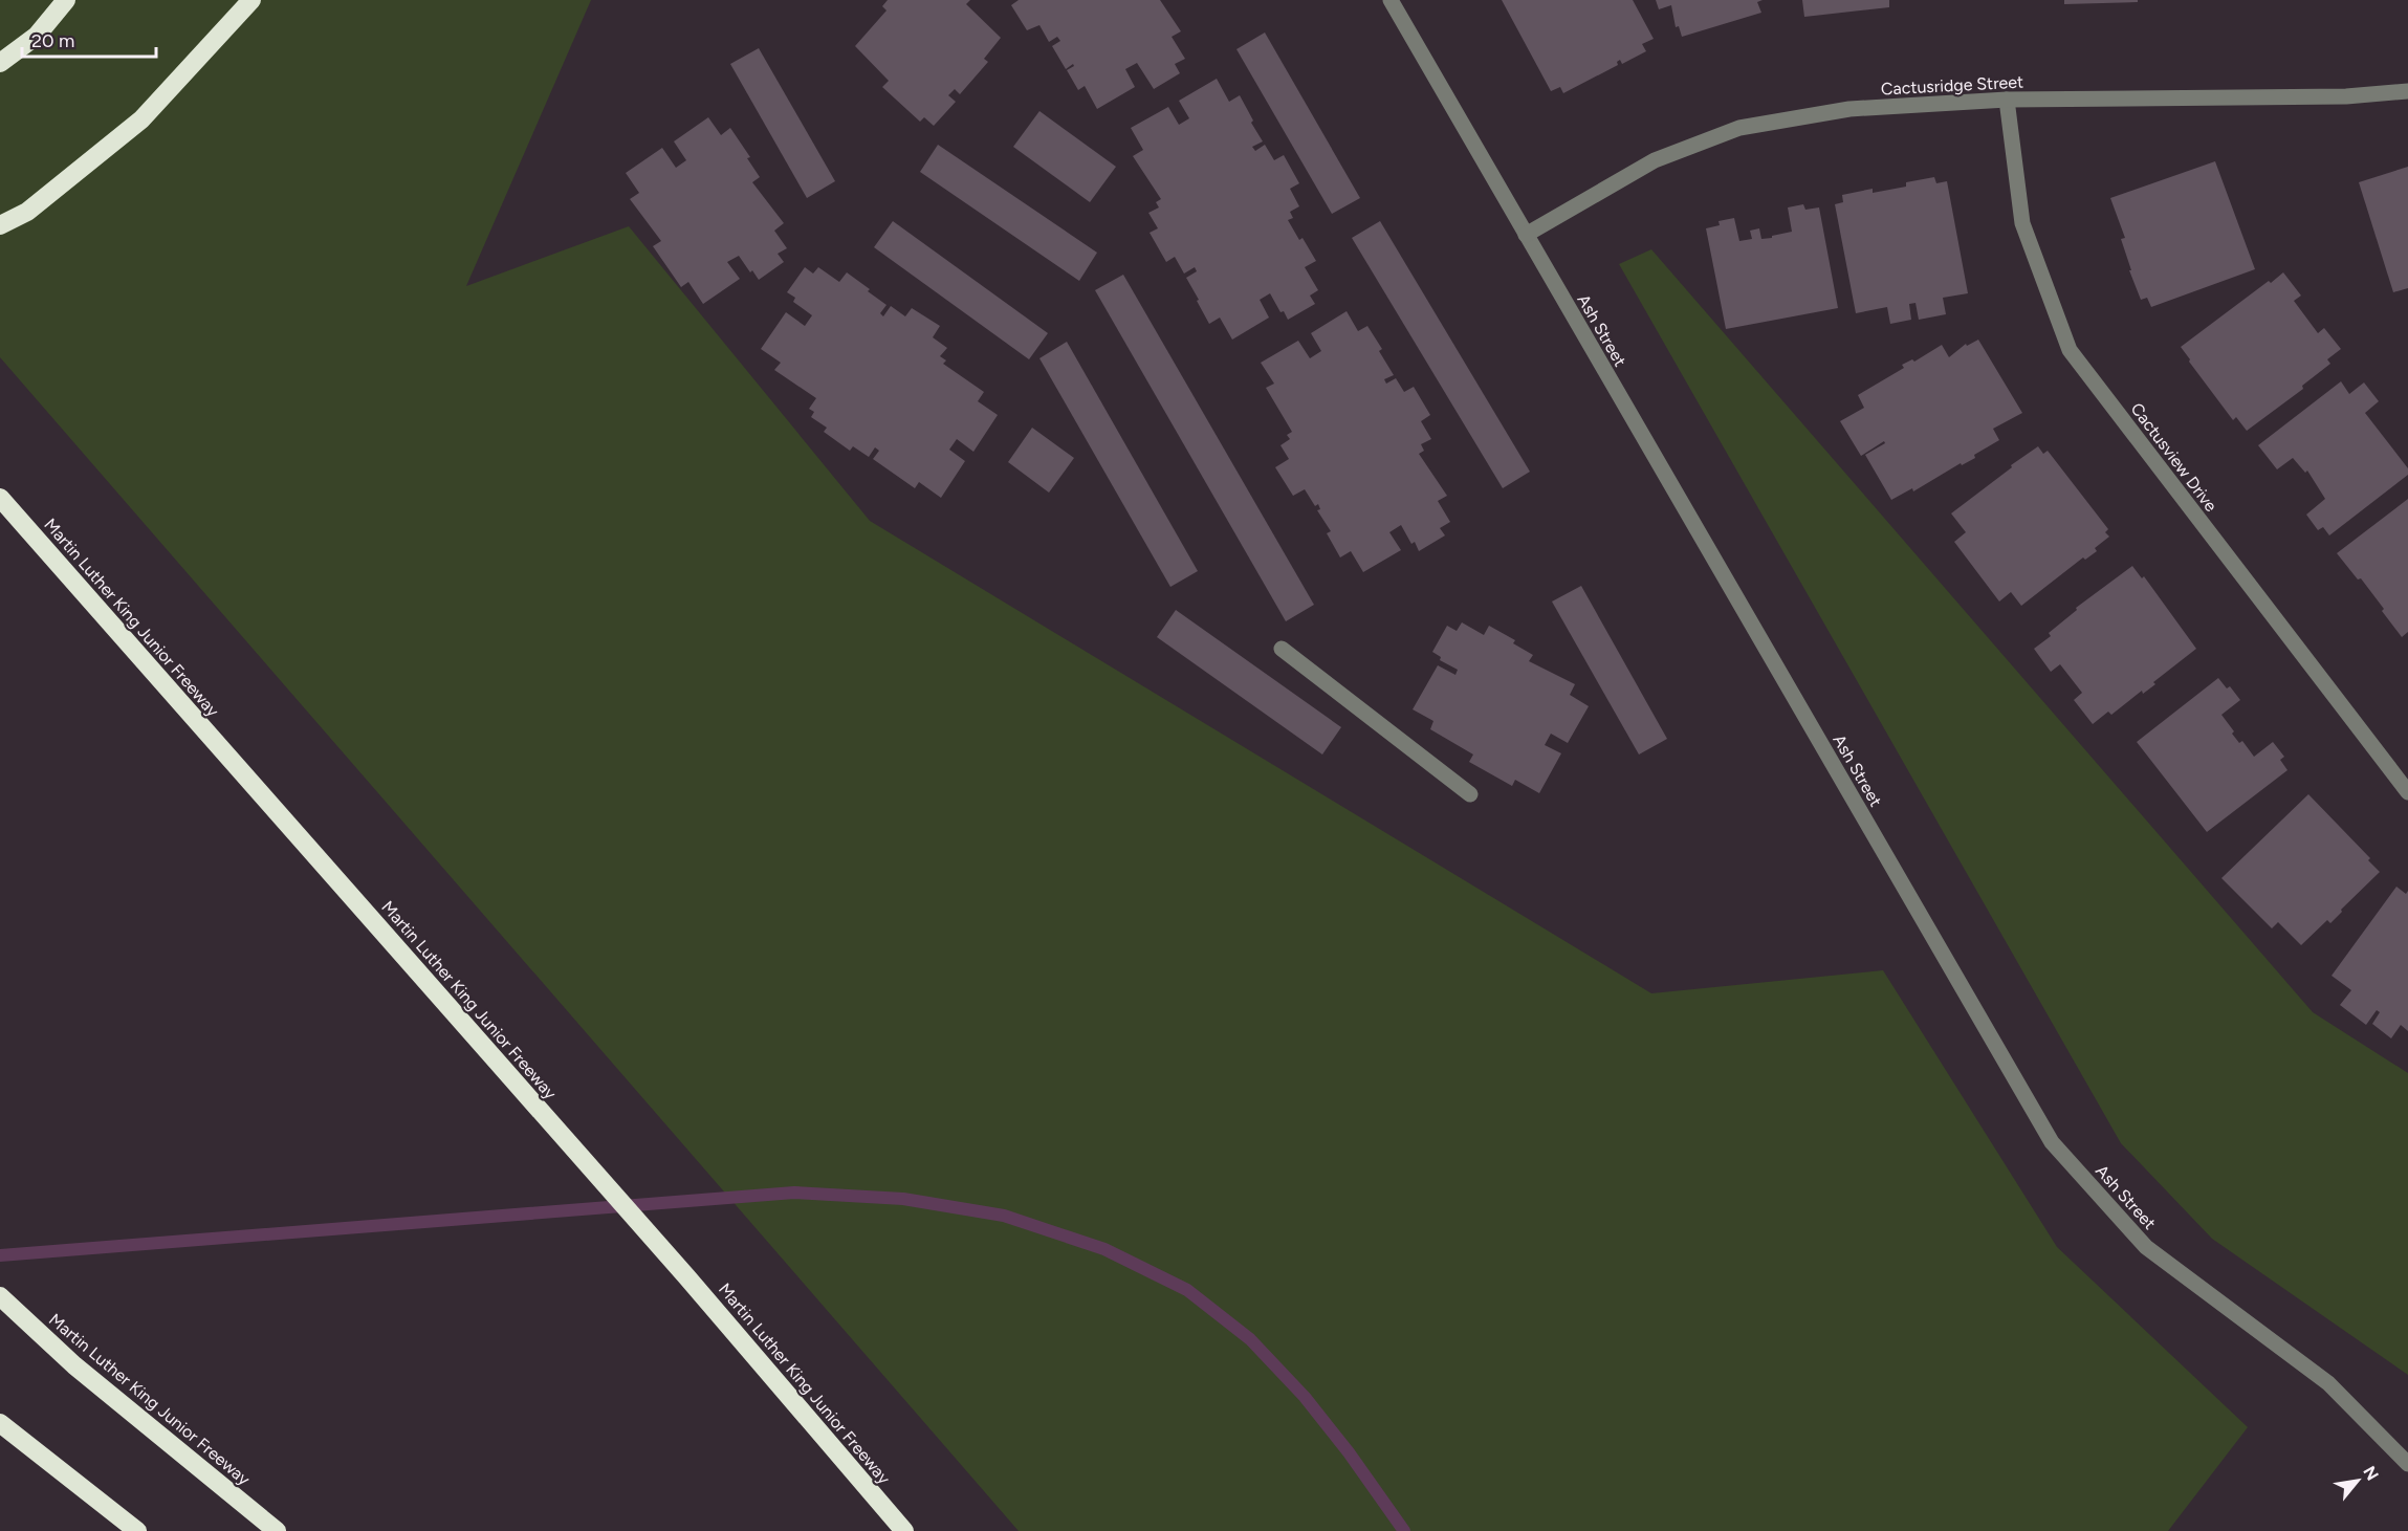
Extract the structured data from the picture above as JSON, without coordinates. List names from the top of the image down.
{
  "streets": {
    "highway": ["Martin Luther King Junior Freeway"],
    "street": ["Cactusridge Street", "Ash Street", "Cactusview Drive"]
  },
  "crossings": [
    ["Cactusridge Street", "Ash Street"],
    ["Cactusridge Street", "Cactusview Drive"]
  ],
  "scale_bar": "20 m",
  "north": "top right"
}
